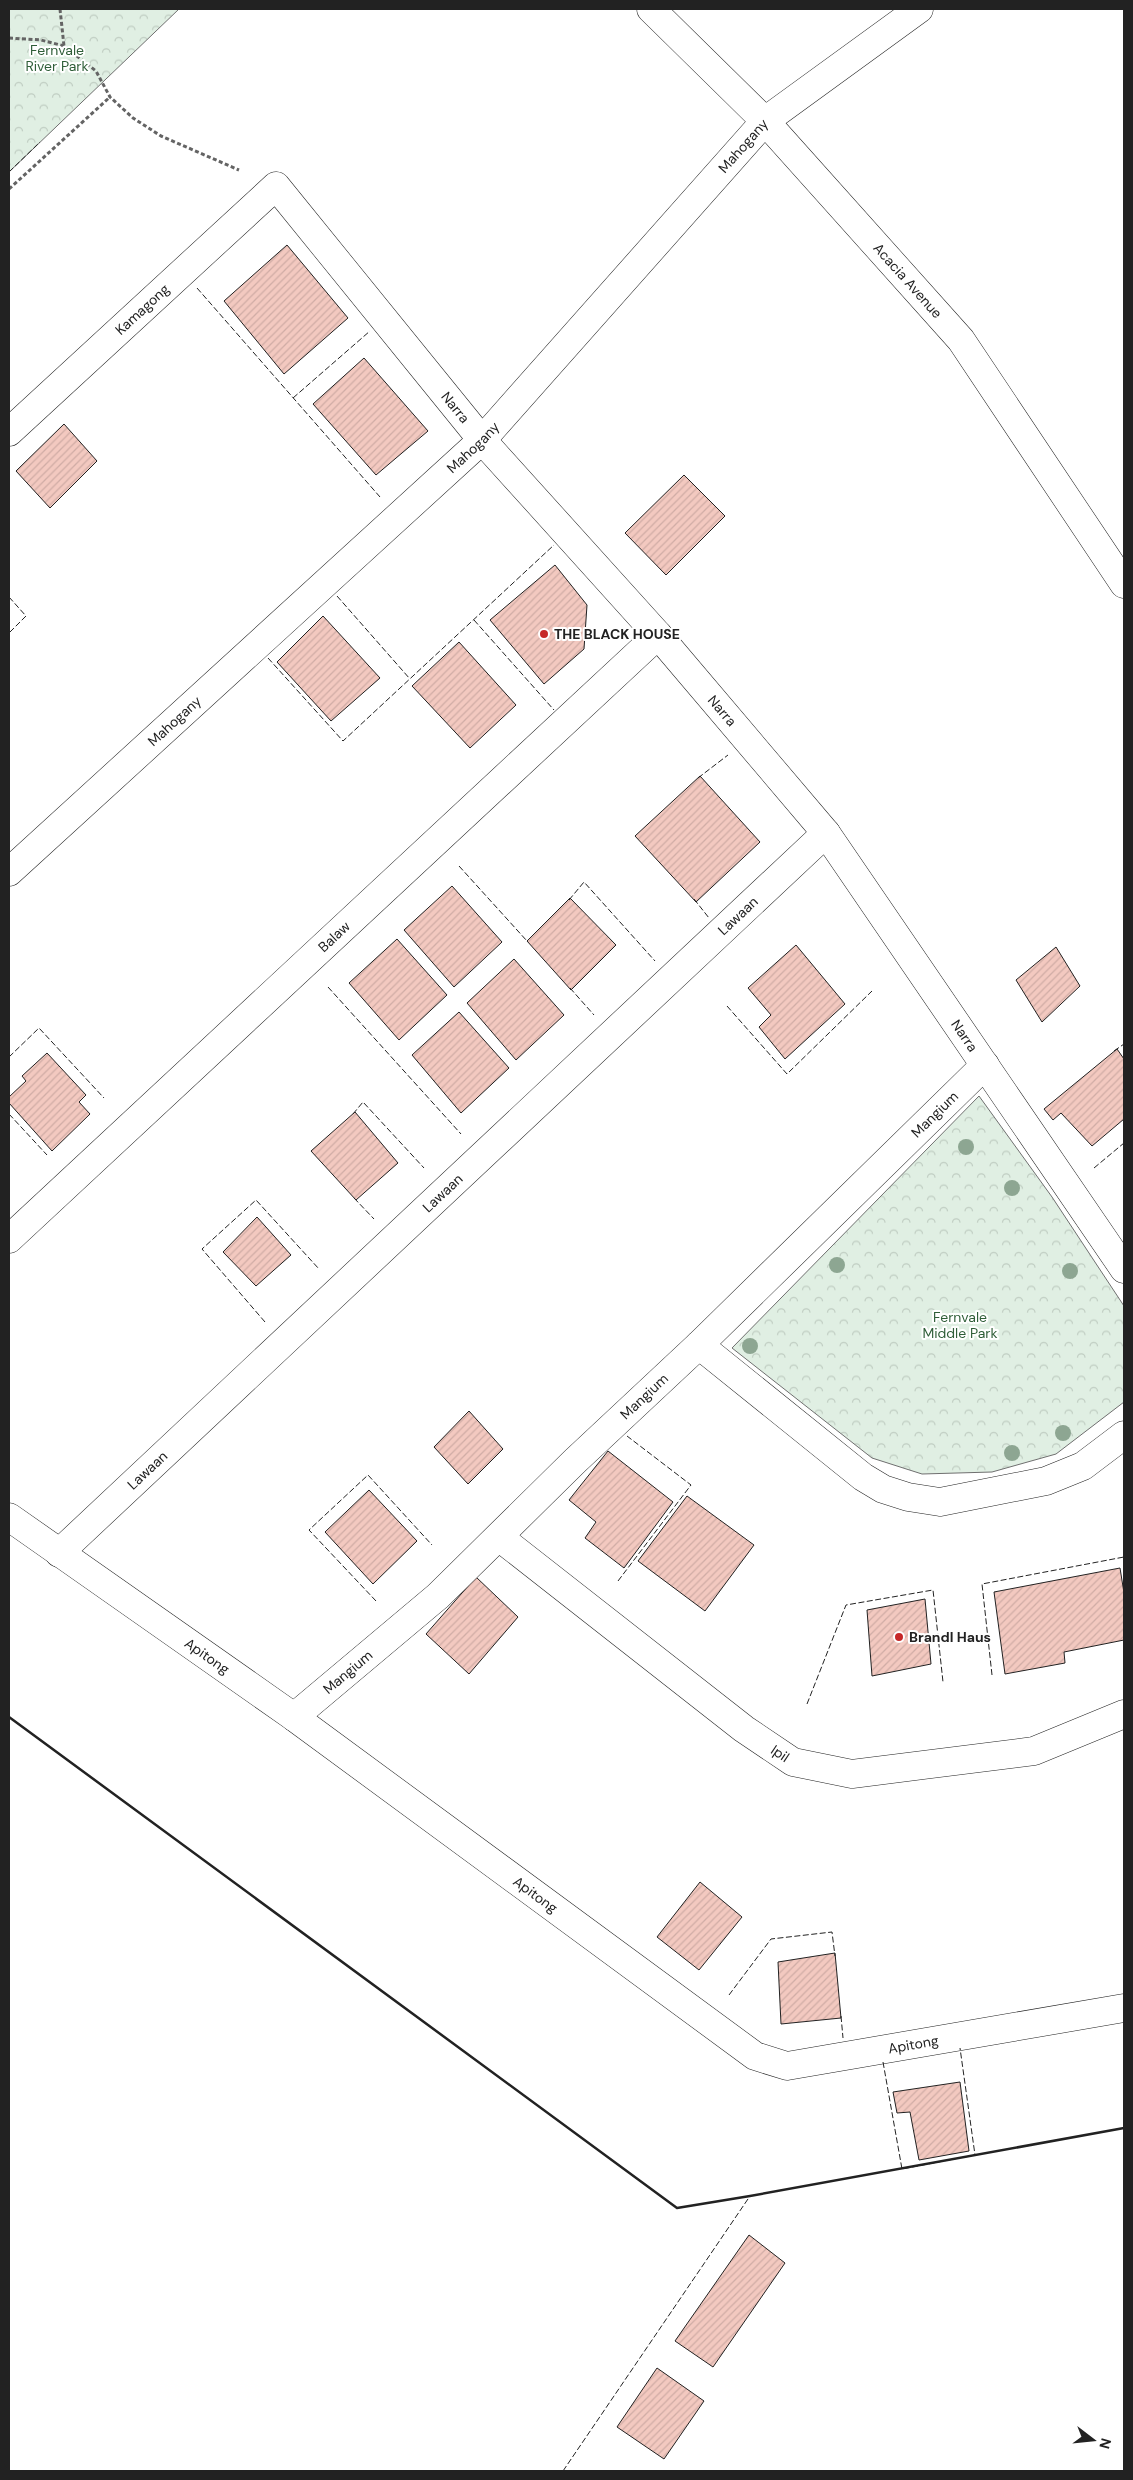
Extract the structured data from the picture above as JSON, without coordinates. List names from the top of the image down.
{
  "streets": {
    "street": [
      "Mahogany",
      "Acacia Avenue",
      "Kamagong",
      "Narra",
      "Lawaan",
      "Balaw",
      "Mangium",
      "Apitong",
      "Ipil"
    ]
  },
  "crossings": [
    ["Mahogany", "Acacia Avenue"],
    ["Mahogany", "Narra"],
    ["Kamagong", "Narra"],
    ["Narra", "Lawaan"],
    ["Narra", "Balaw"],
    ["Narra", "Mangium"],
    ["Lawaan", "Apitong"],
    ["Mangium", "Apitong"],
    ["Mangium", "Ipil"]
  ],
  "parks": ["Fernvale River Park", "Fernvale Middle Park"],
  "places": ["THE BLACK HOUSE", "Brandl Haus"],
  "north": "right"
}
